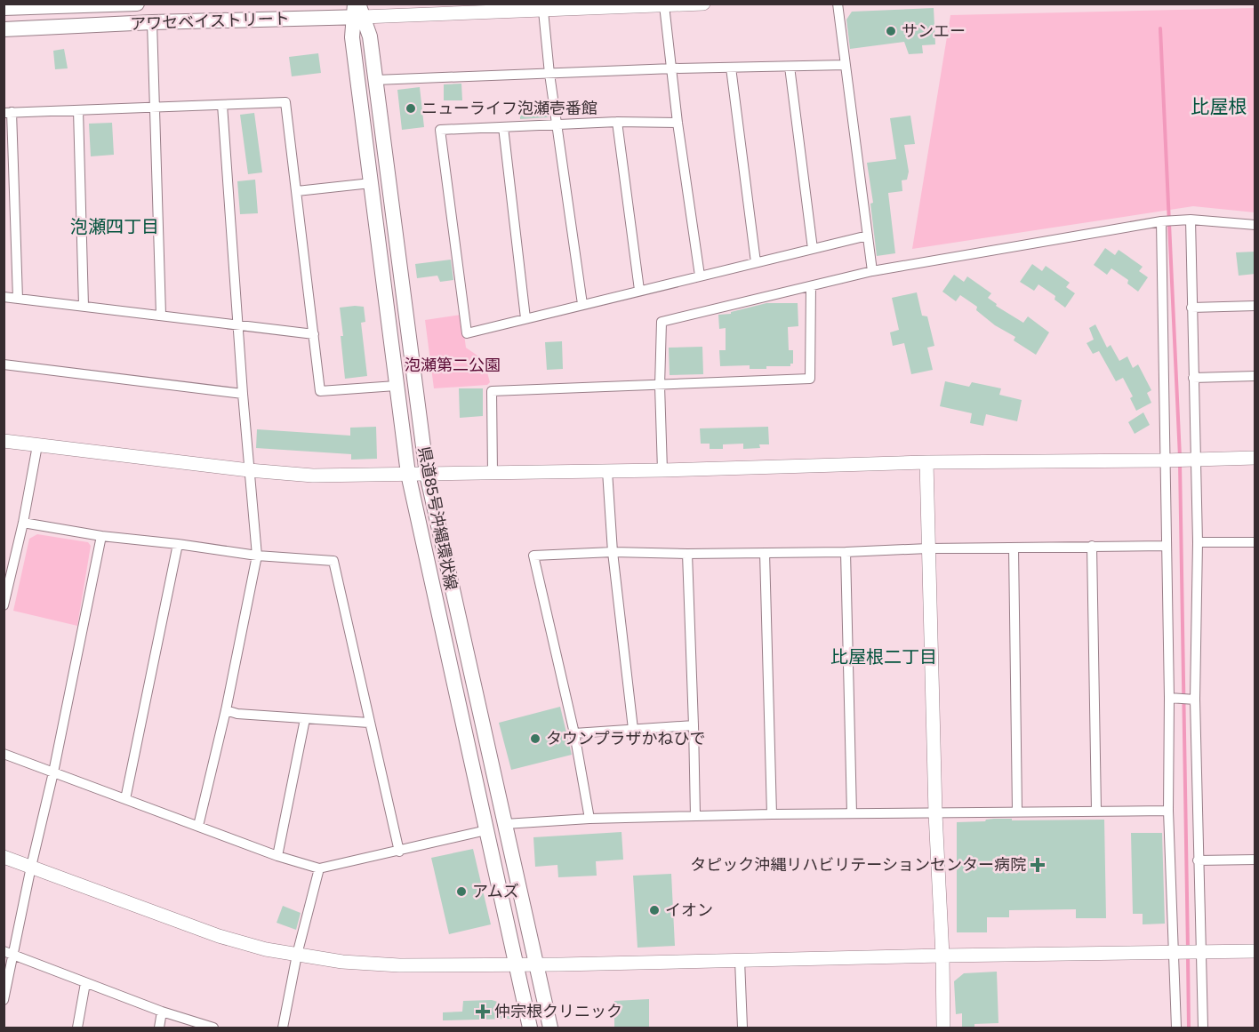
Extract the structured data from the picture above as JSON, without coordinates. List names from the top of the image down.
{
  "streets": {
    "main road": ["アワセベイストリート", "県道85号沖縄環状線"]
  },
  "crossings": [
    ["アワセベイストリート", "県道85号沖縄環状線"]
  ],
  "districts": ["比屋根", "泡瀬四丁目", "比屋根二丁目"],
  "parks": ["泡瀬第二公園"],
  "places": {
    "other": [
      "サンエー",
      "ニューライフ泡瀬壱番館",
      "タウンプラザかねひで",
      "アムズ",
      "イオン"
    ],
    "health": ["タピック沖縄リハビリテーションセンター病院", "仲宗根クリニック"]
  }
}
